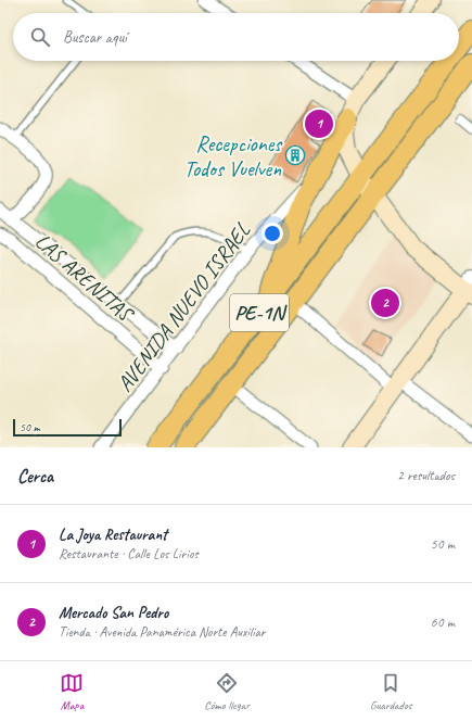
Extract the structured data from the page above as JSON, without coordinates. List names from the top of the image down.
{
  "streets": {
    "highway": ["PE-1N"],
    "street": ["LAS ARENITAS", "AVENIDA NUEVO ISRAEL"]
  },
  "crossings": [
    ["LAS ARENITAS", "AVENIDA NUEVO ISRAEL"]
  ],
  "places": {
    "building": ["Recepciones Todos Vuelven"]
  },
  "scale_bar": "50 m",
  "page": {
    "search": "Buscar aquí",
    "pins": ["1", "2"],
    "scale": "50 m",
    "heading": ["Cerca", "2 resultados"],
    "list": [
      {
        "mark": "1",
        "name": "La Joya Restaurant",
        "note": "Restaurante · Calle Los Lirios",
        "value": "50 m"
      },
      {
        "mark": "2",
        "name": "Mercado San Pedro",
        "note": "Tienda · Avenida Panamérica Norte Auxiliar",
        "value": "60 m"
      }
    ],
    "nav": ["Mapa", "Cómo llegar", "Guardados"]
  }
}
